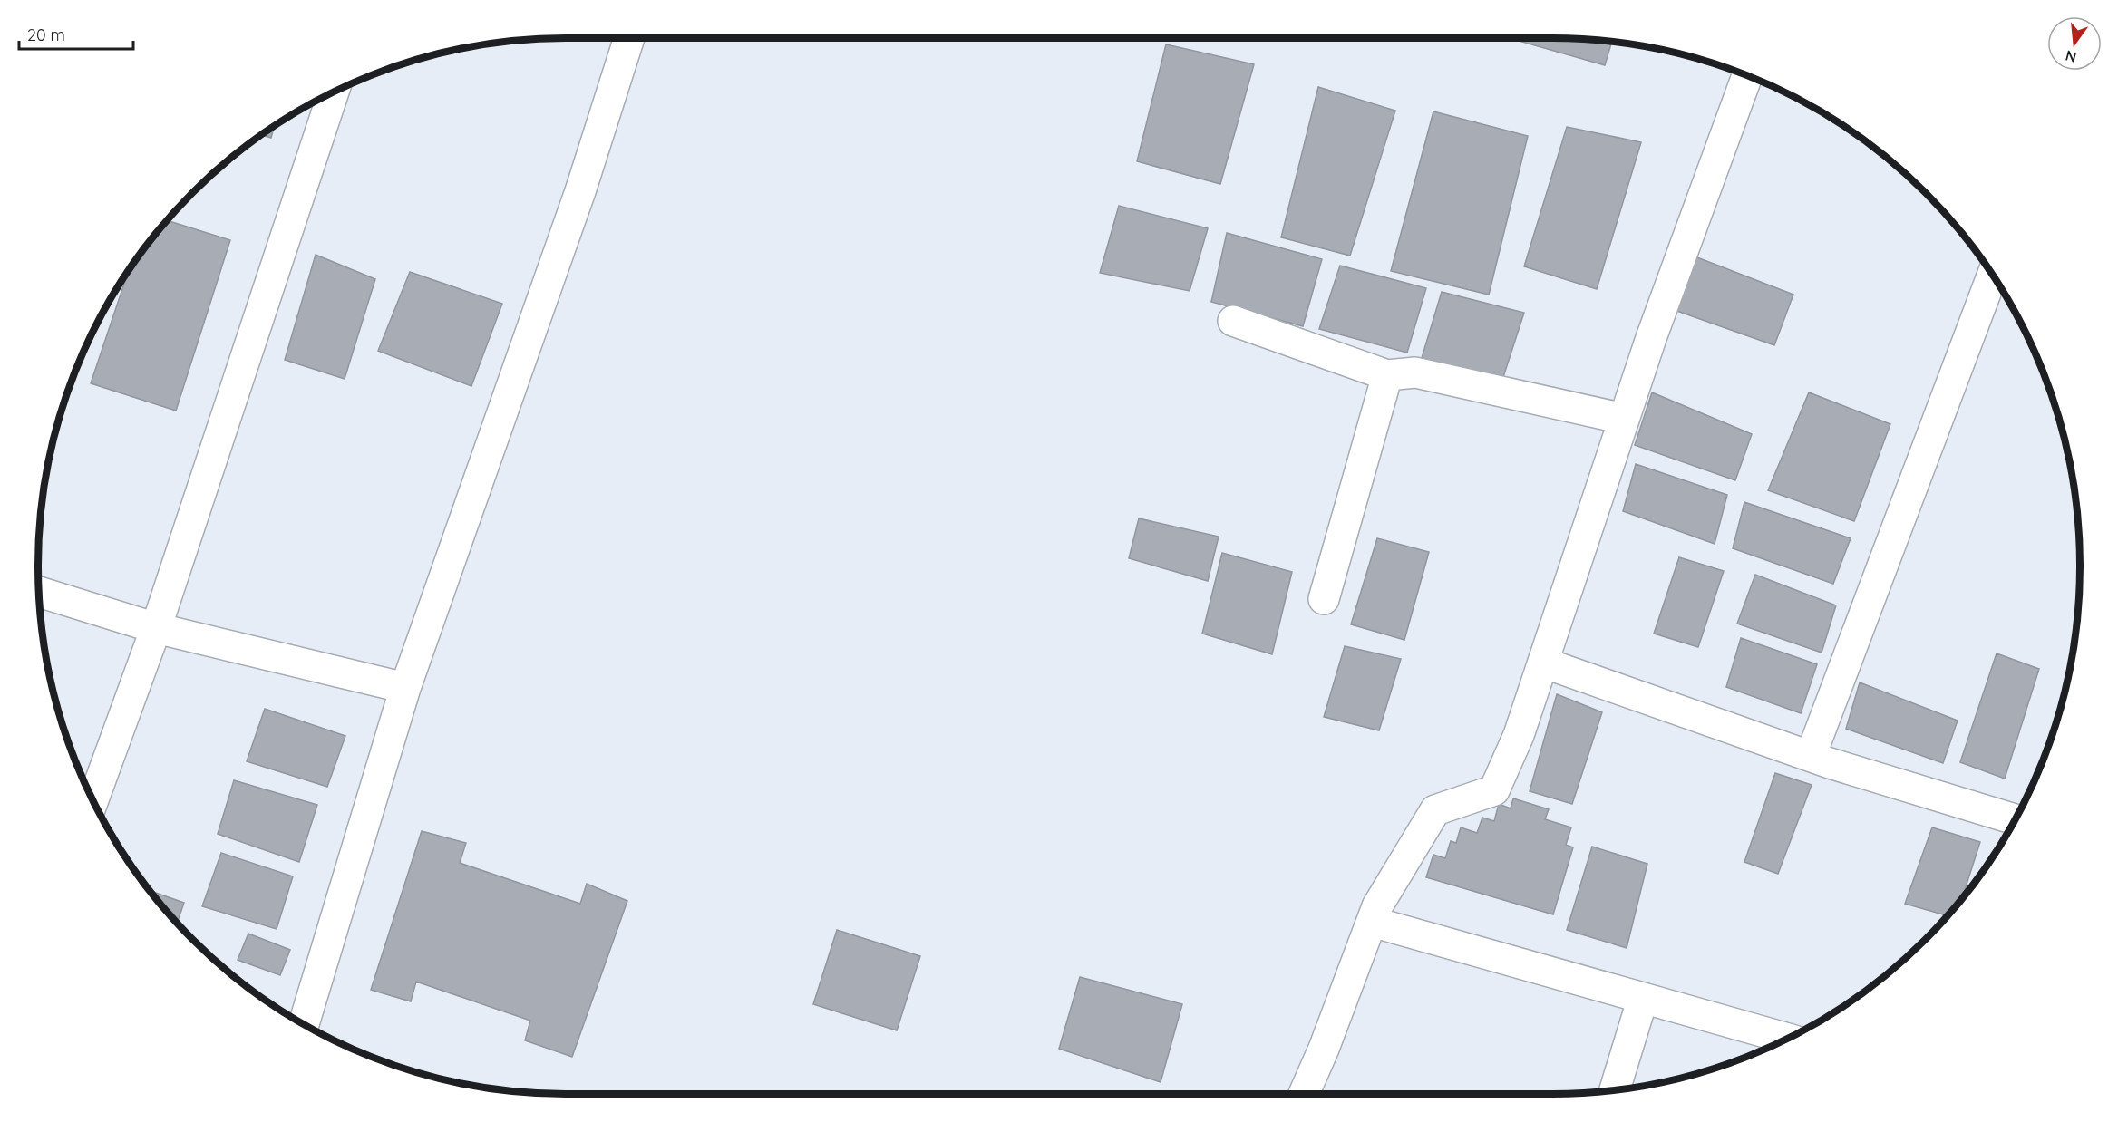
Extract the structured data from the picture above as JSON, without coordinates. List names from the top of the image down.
{
  "scale_bar": "20 m",
  "north": "bottom"
}
